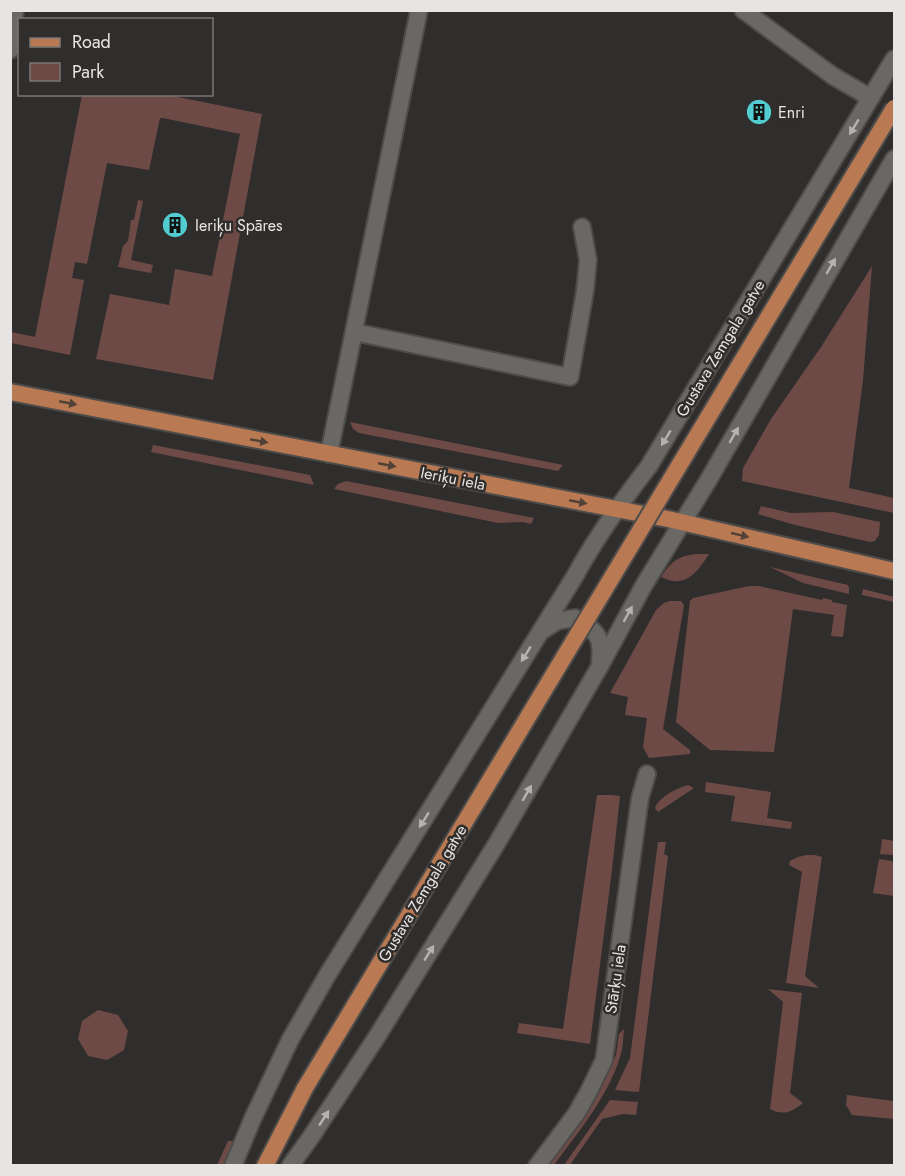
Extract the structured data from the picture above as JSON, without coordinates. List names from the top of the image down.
{
  "streets": {
    "main road": ["Gustava Zemgala gatve", "Ieriķu iela"],
    "street": ["Stārķu iela"]
  },
  "crossings": [
    ["Gustava Zemgala gatve", "Ieriķu iela"]
  ],
  "one_way": ["Ieriķu iela"],
  "places": {
    "building": ["Enri", "Ieriķu Spāres"]
  },
  "legend": ["Road", "Park"]
}
